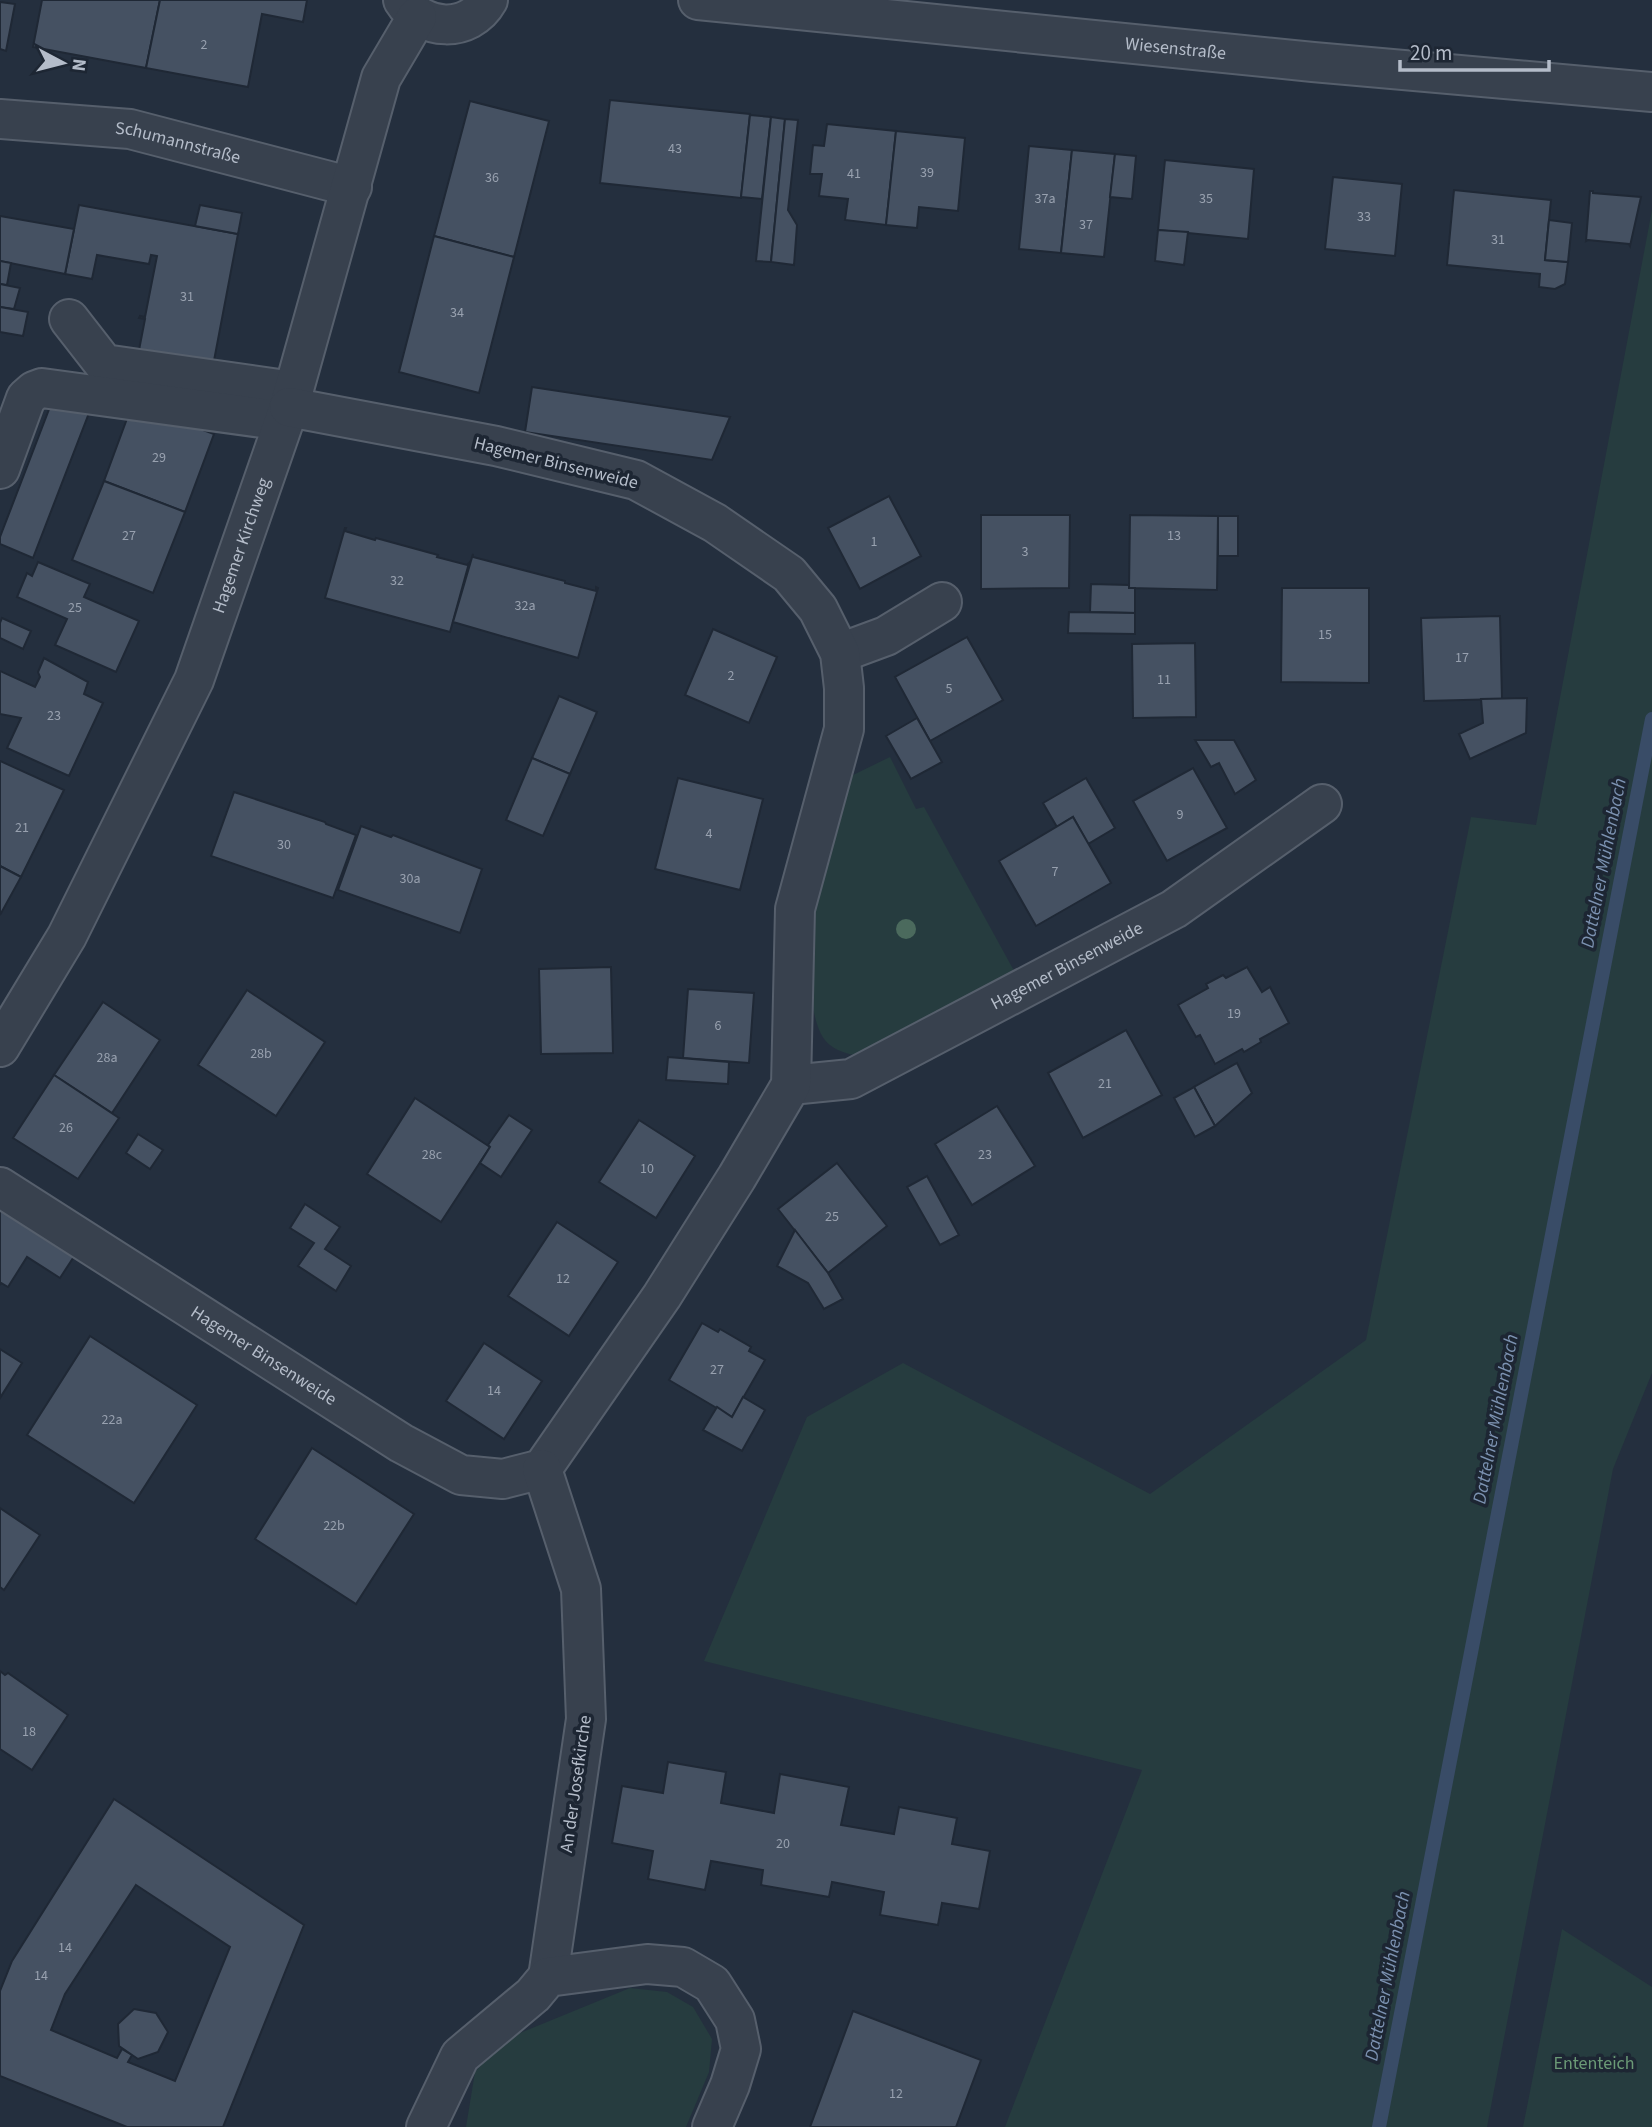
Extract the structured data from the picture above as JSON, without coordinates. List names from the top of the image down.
{
  "streets": {
    "street": [
      "Wiesenstraße",
      "Schumannstraße",
      "Hagemer Binsenweide",
      "Hagemer Kirchweg",
      "An der Josefkirche"
    ]
  },
  "crossings": [
    ["Schumannstraße", "Hagemer Kirchweg"],
    ["Hagemer Binsenweide", "Hagemer Kirchweg"],
    ["Hagemer Binsenweide", "An der Josefkirche"]
  ],
  "water": ["Dattelner Mühlenbach"],
  "parks": ["Ententeich"],
  "house_numbers": [
    "2",
    "43",
    "39",
    "41",
    "36",
    "37a",
    "35",
    "33",
    "37",
    "31",
    "31",
    "34",
    "29",
    "27",
    "13",
    "1",
    "3",
    "32",
    "32a",
    "25",
    "15",
    "17",
    "2",
    "11",
    "5",
    "23",
    "9",
    "21",
    "4",
    "30",
    "7",
    "30a",
    "19",
    "6",
    "28b",
    "28a",
    "21",
    "26",
    "28c",
    "23",
    "10",
    "25",
    "12",
    "27",
    "14",
    "22a",
    "22b",
    "18",
    "20",
    "14",
    "14",
    "12"
  ],
  "scale_bar": "20 m",
  "north": "right"
}
